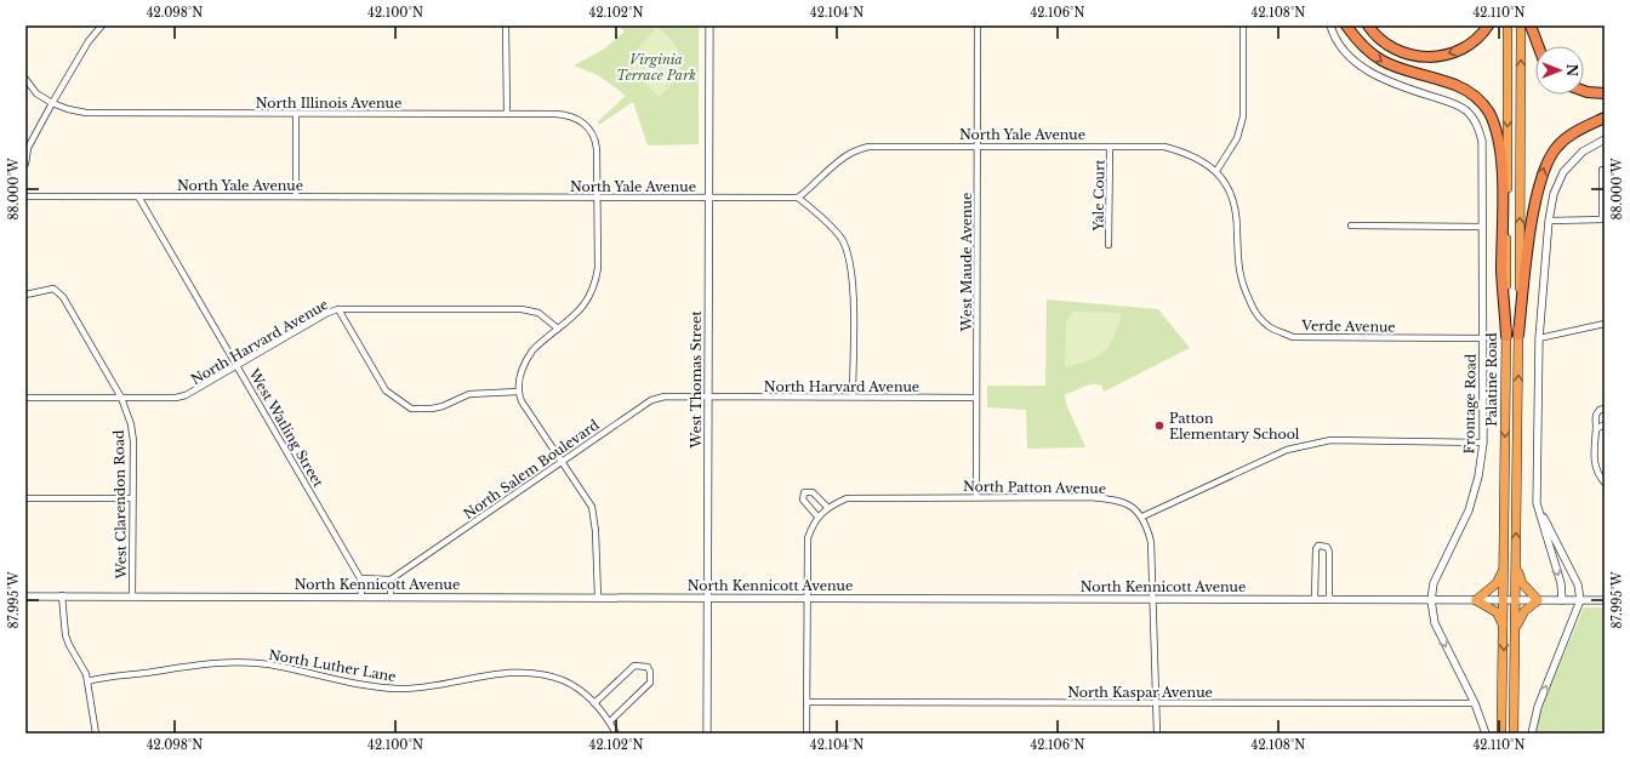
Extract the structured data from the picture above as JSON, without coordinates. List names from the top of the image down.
{
  "streets": {
    "highway": ["Palatine Road"],
    "street": [
      "North Illinois Avenue",
      "North Yale Avenue",
      "Yale Court",
      "West Maude Avenue",
      "Verde Avenue",
      "North Harvard Avenue",
      "West Thomas Street",
      "Frontage Road",
      "West Watling Street",
      "North Salem Boulevard",
      "North Patton Avenue",
      "West Clarendon Road",
      "North Kennicott Avenue",
      "North Luther Lane",
      "North Kaspar Avenue"
    ]
  },
  "crossings": [
    ["North Illinois Avenue", "North Yale Avenue"],
    ["North Yale Avenue", "Yale Court"],
    ["North Yale Avenue", "West Maude Avenue"],
    ["North Yale Avenue", "Verde Avenue"],
    ["North Yale Avenue", "West Thomas Street"],
    ["North Yale Avenue", "West Watling Street"],
    ["West Maude Avenue", "North Harvard Avenue"],
    ["West Maude Avenue", "North Patton Avenue"],
    ["Verde Avenue", "Frontage Road"],
    ["North Harvard Avenue", "West Thomas Street"],
    ["North Harvard Avenue", "West Watling Street"],
    ["North Harvard Avenue", "North Salem Boulevard"],
    ["North Harvard Avenue", "West Clarendon Road"],
    ["West Thomas Street", "North Salem Boulevard"],
    ["West Thomas Street", "North Kennicott Avenue"],
    ["Palatine Road", "North Kennicott Avenue"],
    ["Frontage Road", "North Kennicott Avenue"],
    ["Frontage Road", "North Kaspar Avenue"],
    ["West Watling Street", "North Kennicott Avenue"],
    ["North Patton Avenue", "North Kennicott Avenue"],
    ["North Patton Avenue", "North Kaspar Avenue"],
    ["West Clarendon Road", "North Kennicott Avenue"]
  ],
  "parks": ["Virginia Terrace Park"],
  "places": ["Patton Elementary School"],
  "north": "right",
  "coordinates": [
    "42.098°N",
    "42.100°N",
    "42.102°N",
    "42.104°N",
    "42.106°N",
    "42.108°N",
    "42.110°N",
    "88.000°W",
    "87.995°W"
  ]
}
